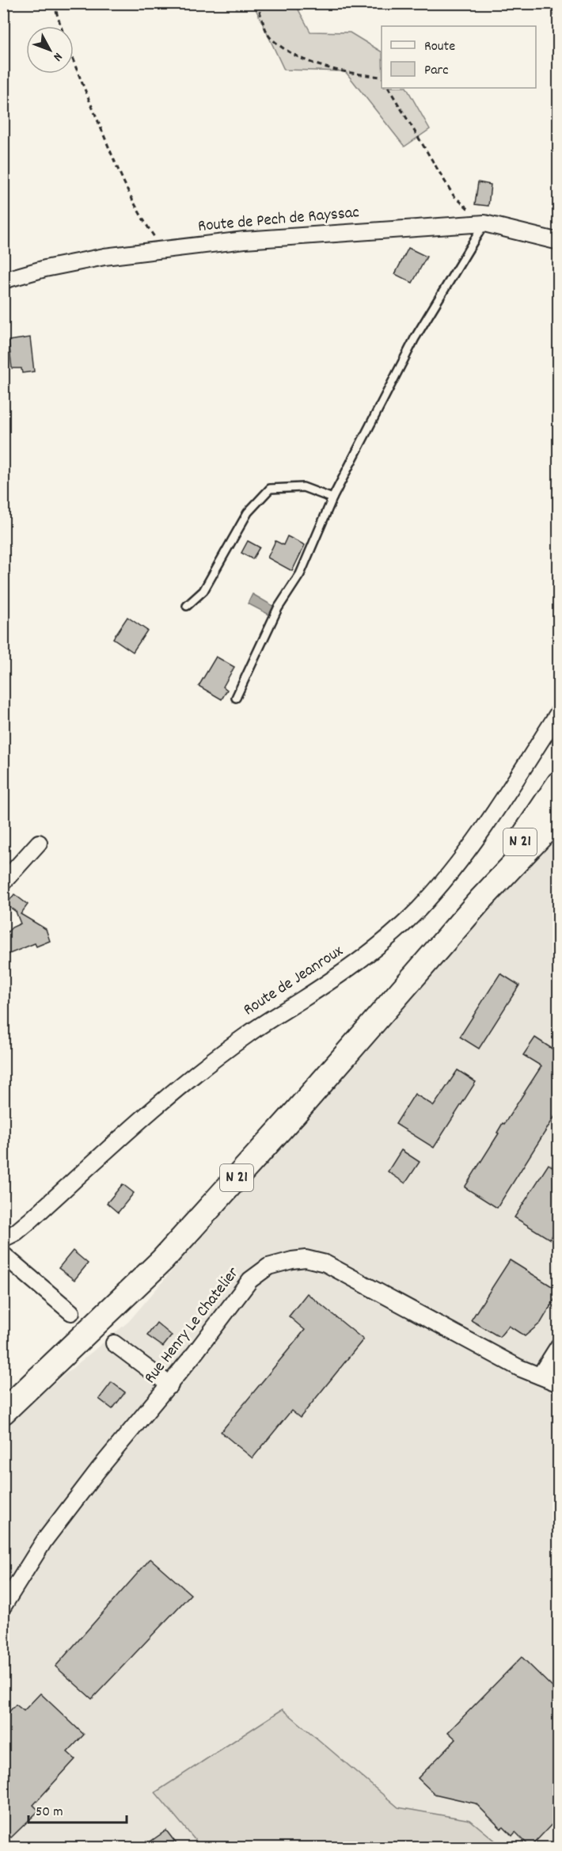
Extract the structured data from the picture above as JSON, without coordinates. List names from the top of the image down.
{
  "streets": {
    "main road": ["N 21"],
    "street": ["Route de Pech de Rayssac", "Route de Jeanroux", "Rue Henry Le Chatelier"]
  },
  "legend": ["Route", "Parc"],
  "scale_bar": "50 m",
  "north": "bottom right"
}
